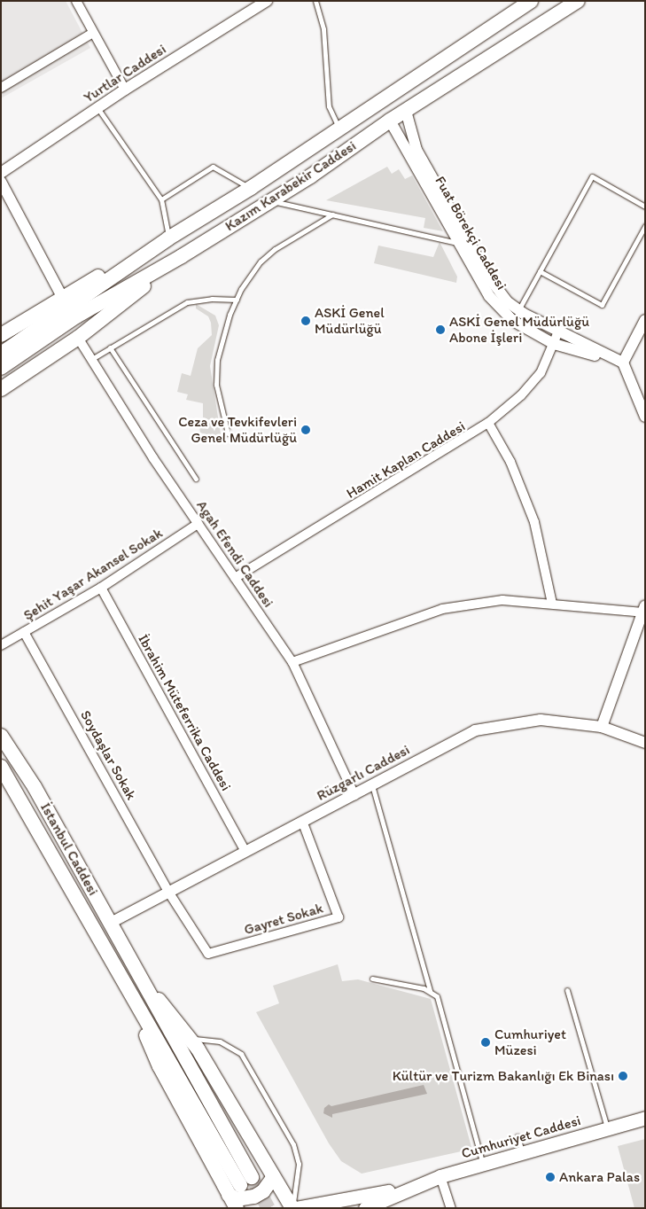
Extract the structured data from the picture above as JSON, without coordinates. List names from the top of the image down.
{
  "streets": {
    "main road": ["Kazım Karabekir Caddesi", "İstanbul Caddesi", "Cumhuriyet Caddesi"],
    "street": [
      "Yurtlar Caddesi",
      "Fuat Börekçi Caddesi",
      "Hamit Kaplan Caddesi",
      "Agah Efendi Caddesi",
      "Şehit Yaşar Akansel Sokak",
      "İbrahim Müteferrika Caddesi",
      "Soydaşlar Sokak",
      "Rüzgarlı Caddesi",
      "Gayret Sokak"
    ]
  },
  "crossings": [
    ["Kazım Karabekir Caddesi", "Fuat Börekçi Caddesi"],
    ["Fuat Börekçi Caddesi", "Hamit Kaplan Caddesi"],
    ["Hamit Kaplan Caddesi", "Agah Efendi Caddesi"],
    ["Agah Efendi Caddesi", "Şehit Yaşar Akansel Sokak"],
    ["Agah Efendi Caddesi", "Rüzgarlı Caddesi"],
    ["Şehit Yaşar Akansel Sokak", "İbrahim Müteferrika Caddesi"],
    ["Şehit Yaşar Akansel Sokak", "Soydaşlar Sokak"],
    ["İbrahim Müteferrika Caddesi", "Rüzgarlı Caddesi"],
    ["Soydaşlar Sokak", "Rüzgarlı Caddesi"],
    ["Soydaşlar Sokak", "Gayret Sokak"],
    ["Rüzgarlı Caddesi", "İstanbul Caddesi"],
    ["Rüzgarlı Caddesi", "Gayret Sokak"],
    ["İstanbul Caddesi", "Cumhuriyet Caddesi"]
  ],
  "places": [
    "ASKİ Genel Müdürlüğü",
    "ASKİ Genel Müdürlüğü Abone İşleri",
    "Ceza ve Tevkifevleri Genel Müdürlüğü",
    "Cumhuriyet Müzesi",
    "Kültür ve Turizm Bakanlığı Ek Binası",
    "Ankara Palas"
  ]
}
